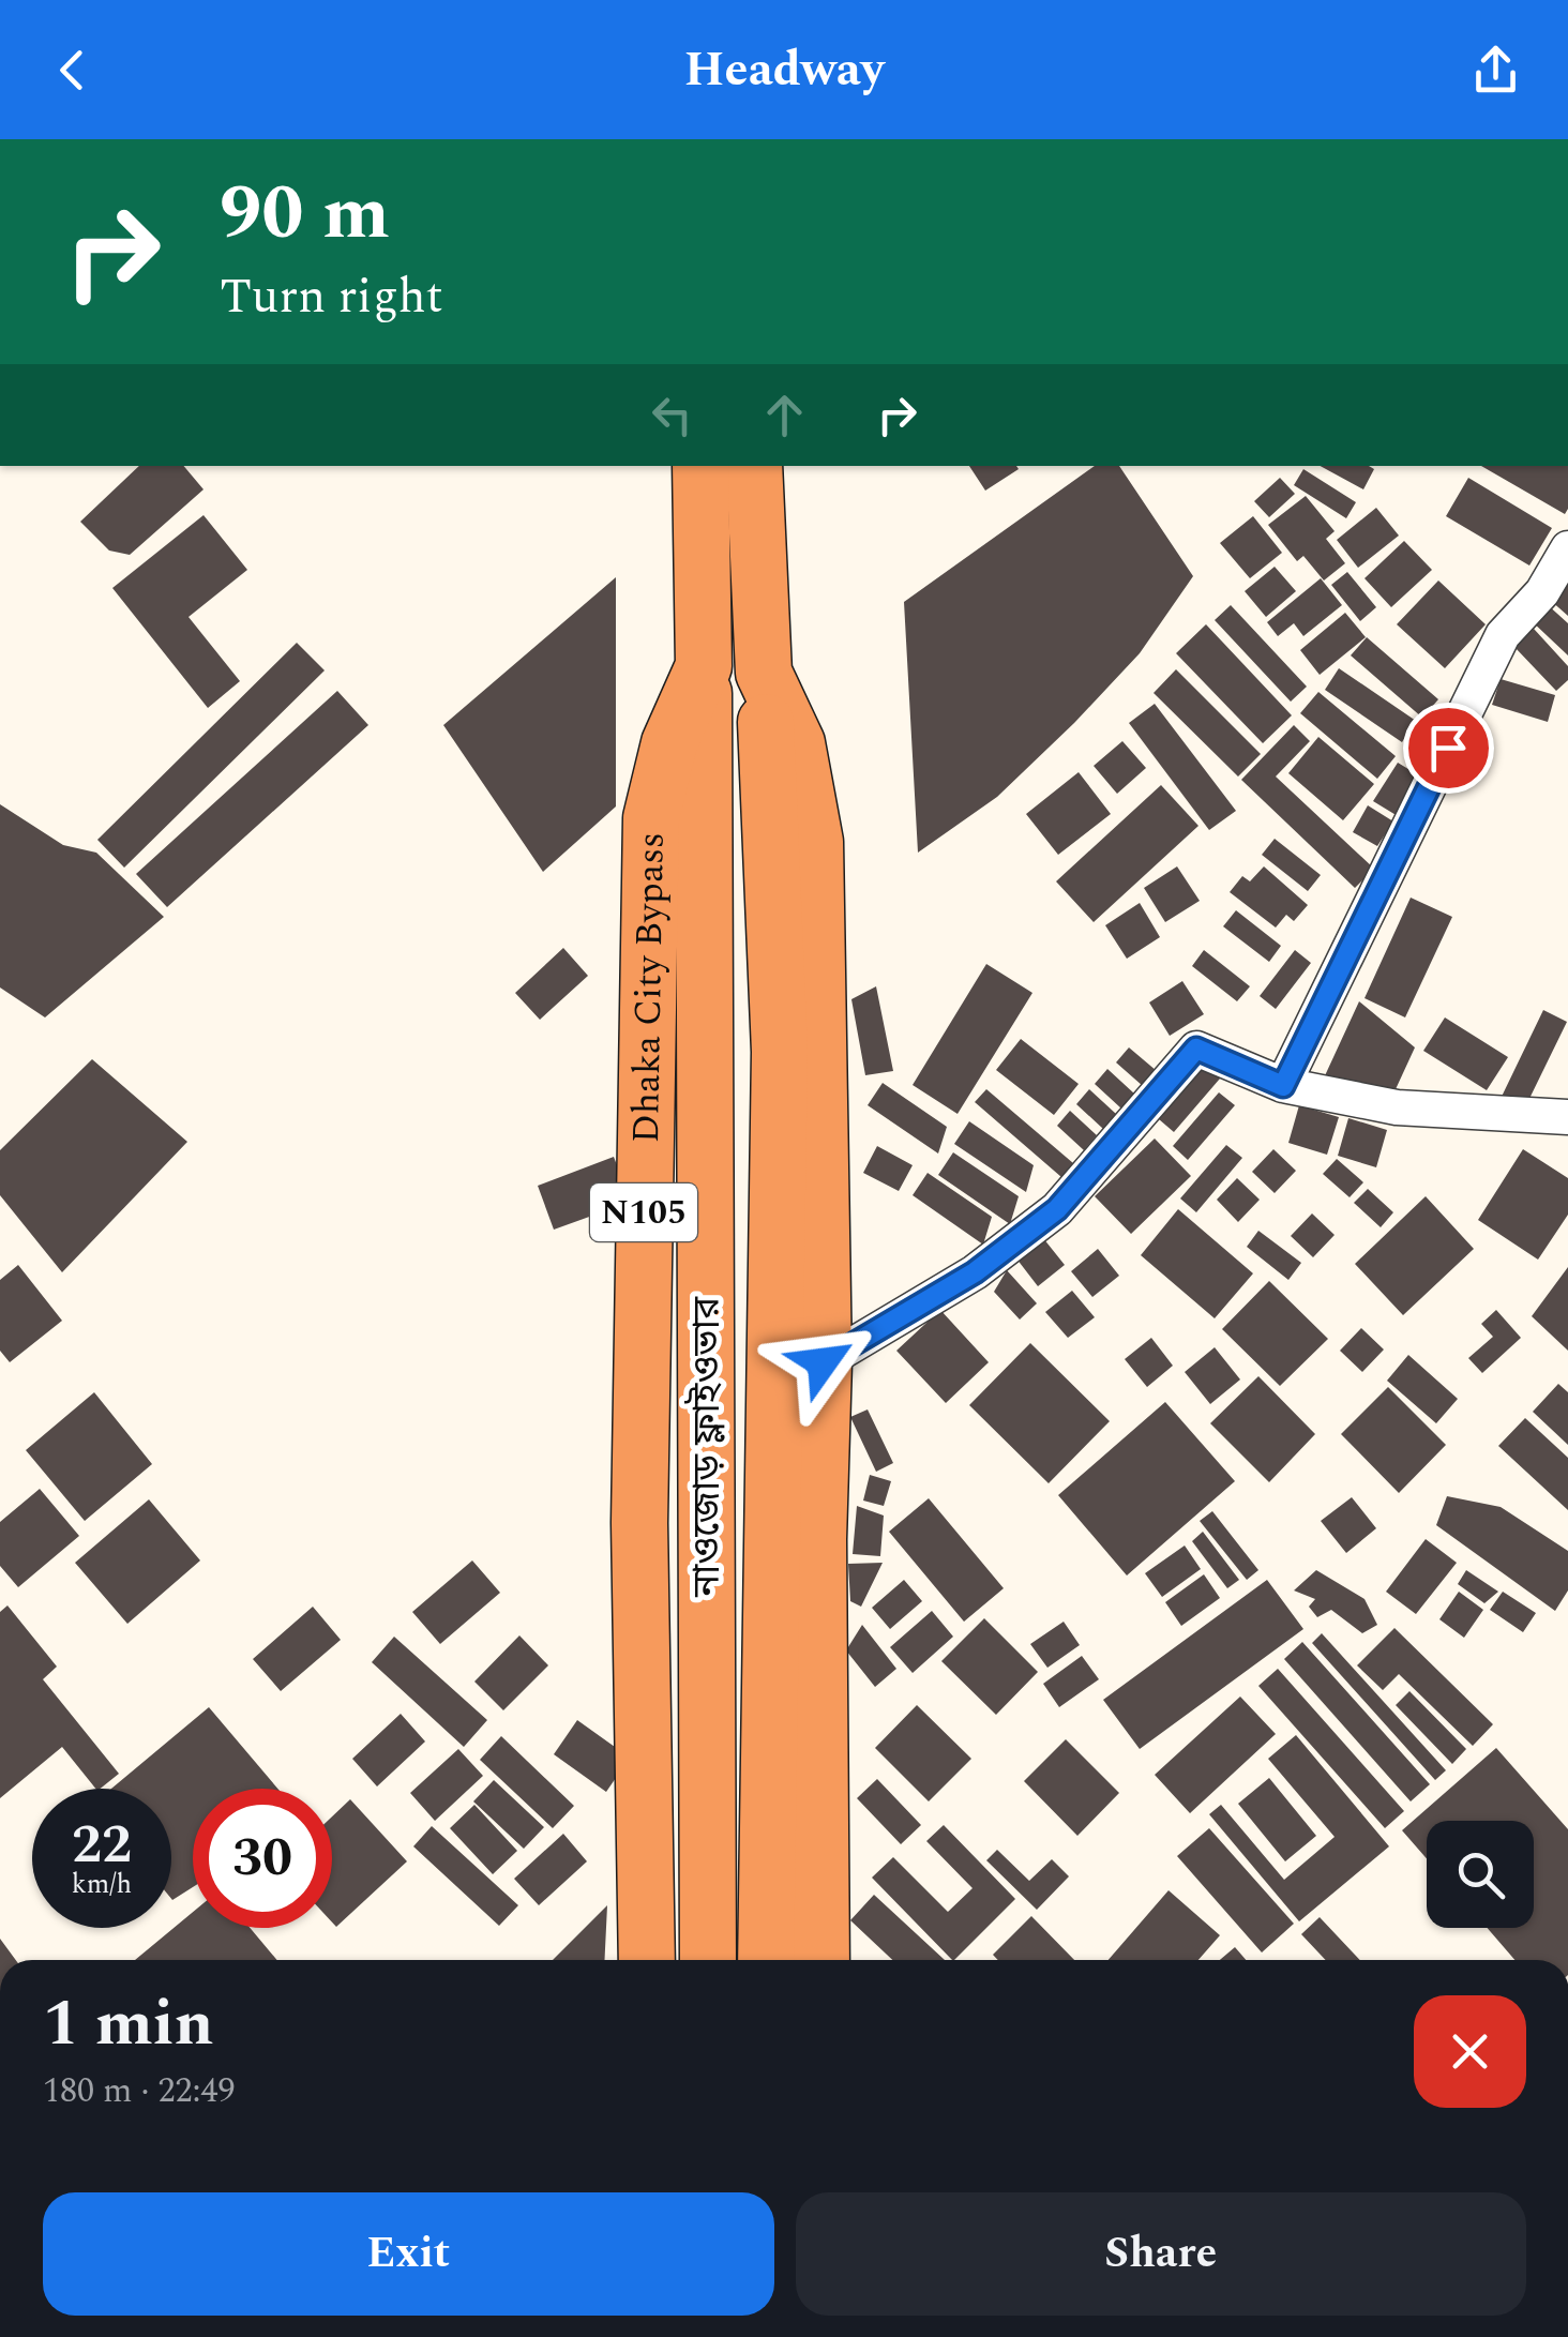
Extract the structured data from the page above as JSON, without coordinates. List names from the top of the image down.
{
  "streets": {
    "highway": ["Dhaka City Bypass", "N105", "নাওজোড় ফ্লাইওভার"]
  },
  "crossings": [
    ["Dhaka City Bypass", "নাওজোড় ফ্লাইওভার"]
  ],
  "page": {
    "header": "Headway",
    "turn": ["90 m", "Turn right"],
    "speed": "22 km/h",
    "limit": "30",
    "heading": ["1 min", "180 m · 22:49"],
    "buttons": ["Exit", "Share"]
  }
}
